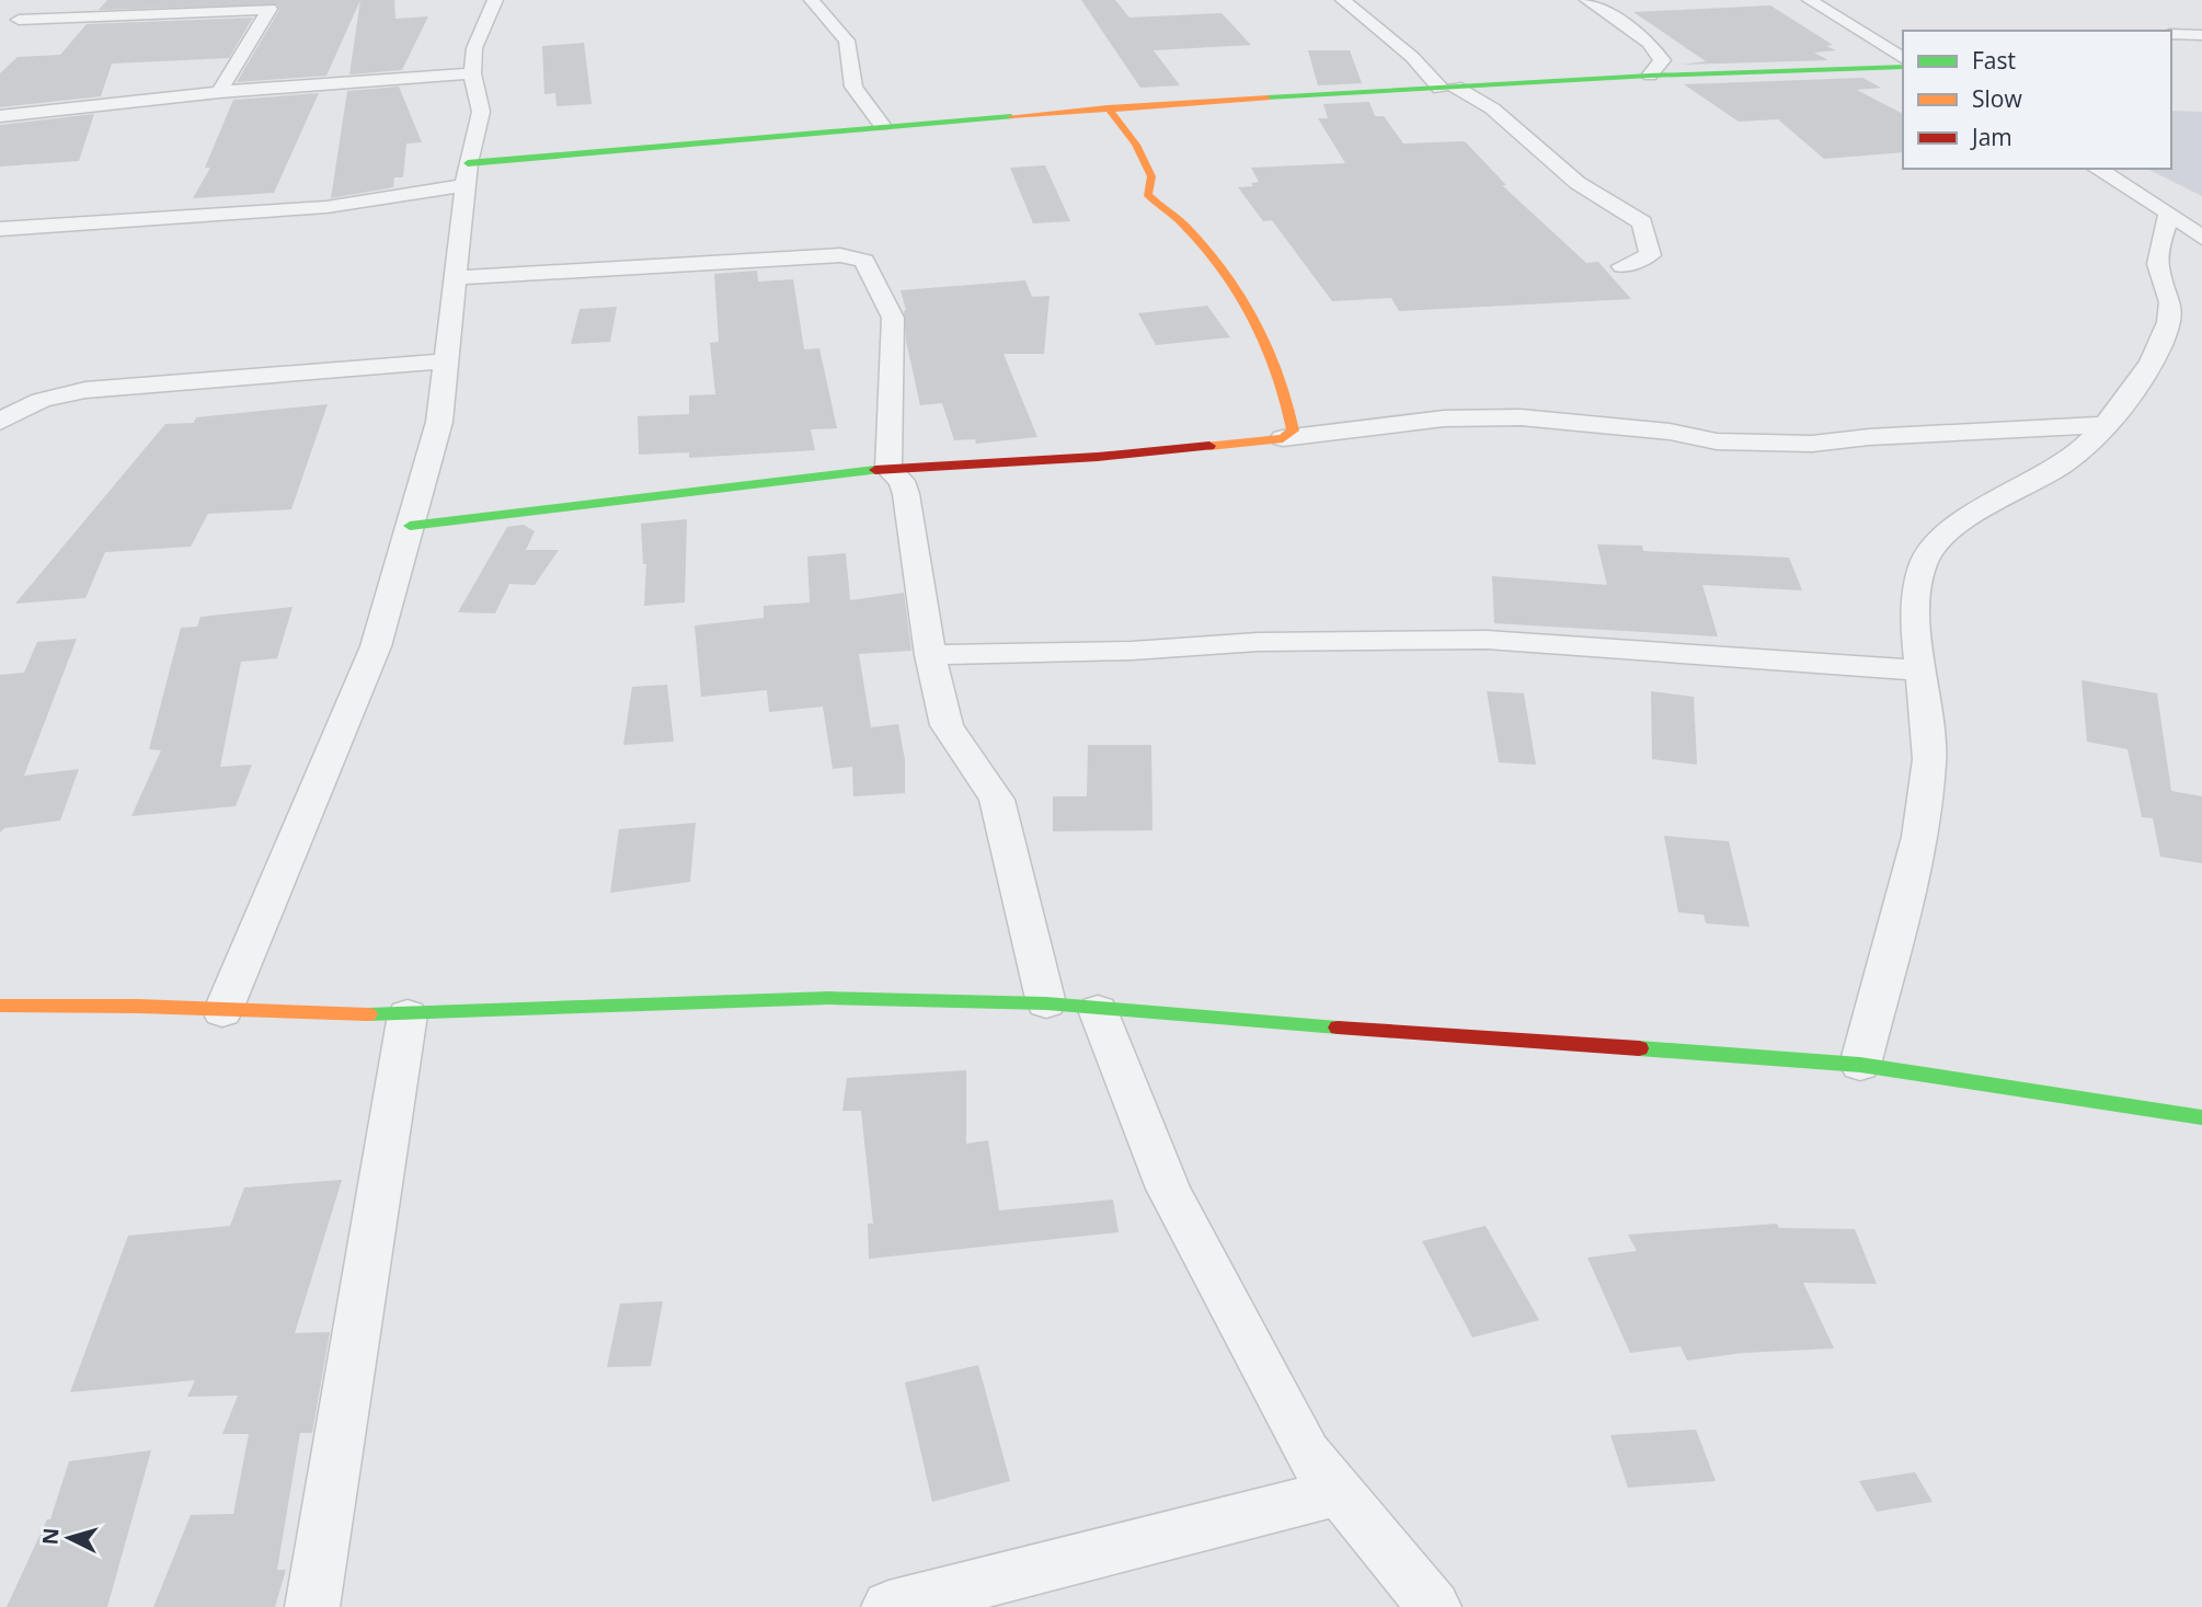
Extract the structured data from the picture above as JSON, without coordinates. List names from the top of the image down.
{
  "legend": ["Fast", "Slow", "Jam"],
  "north": "left"
}
